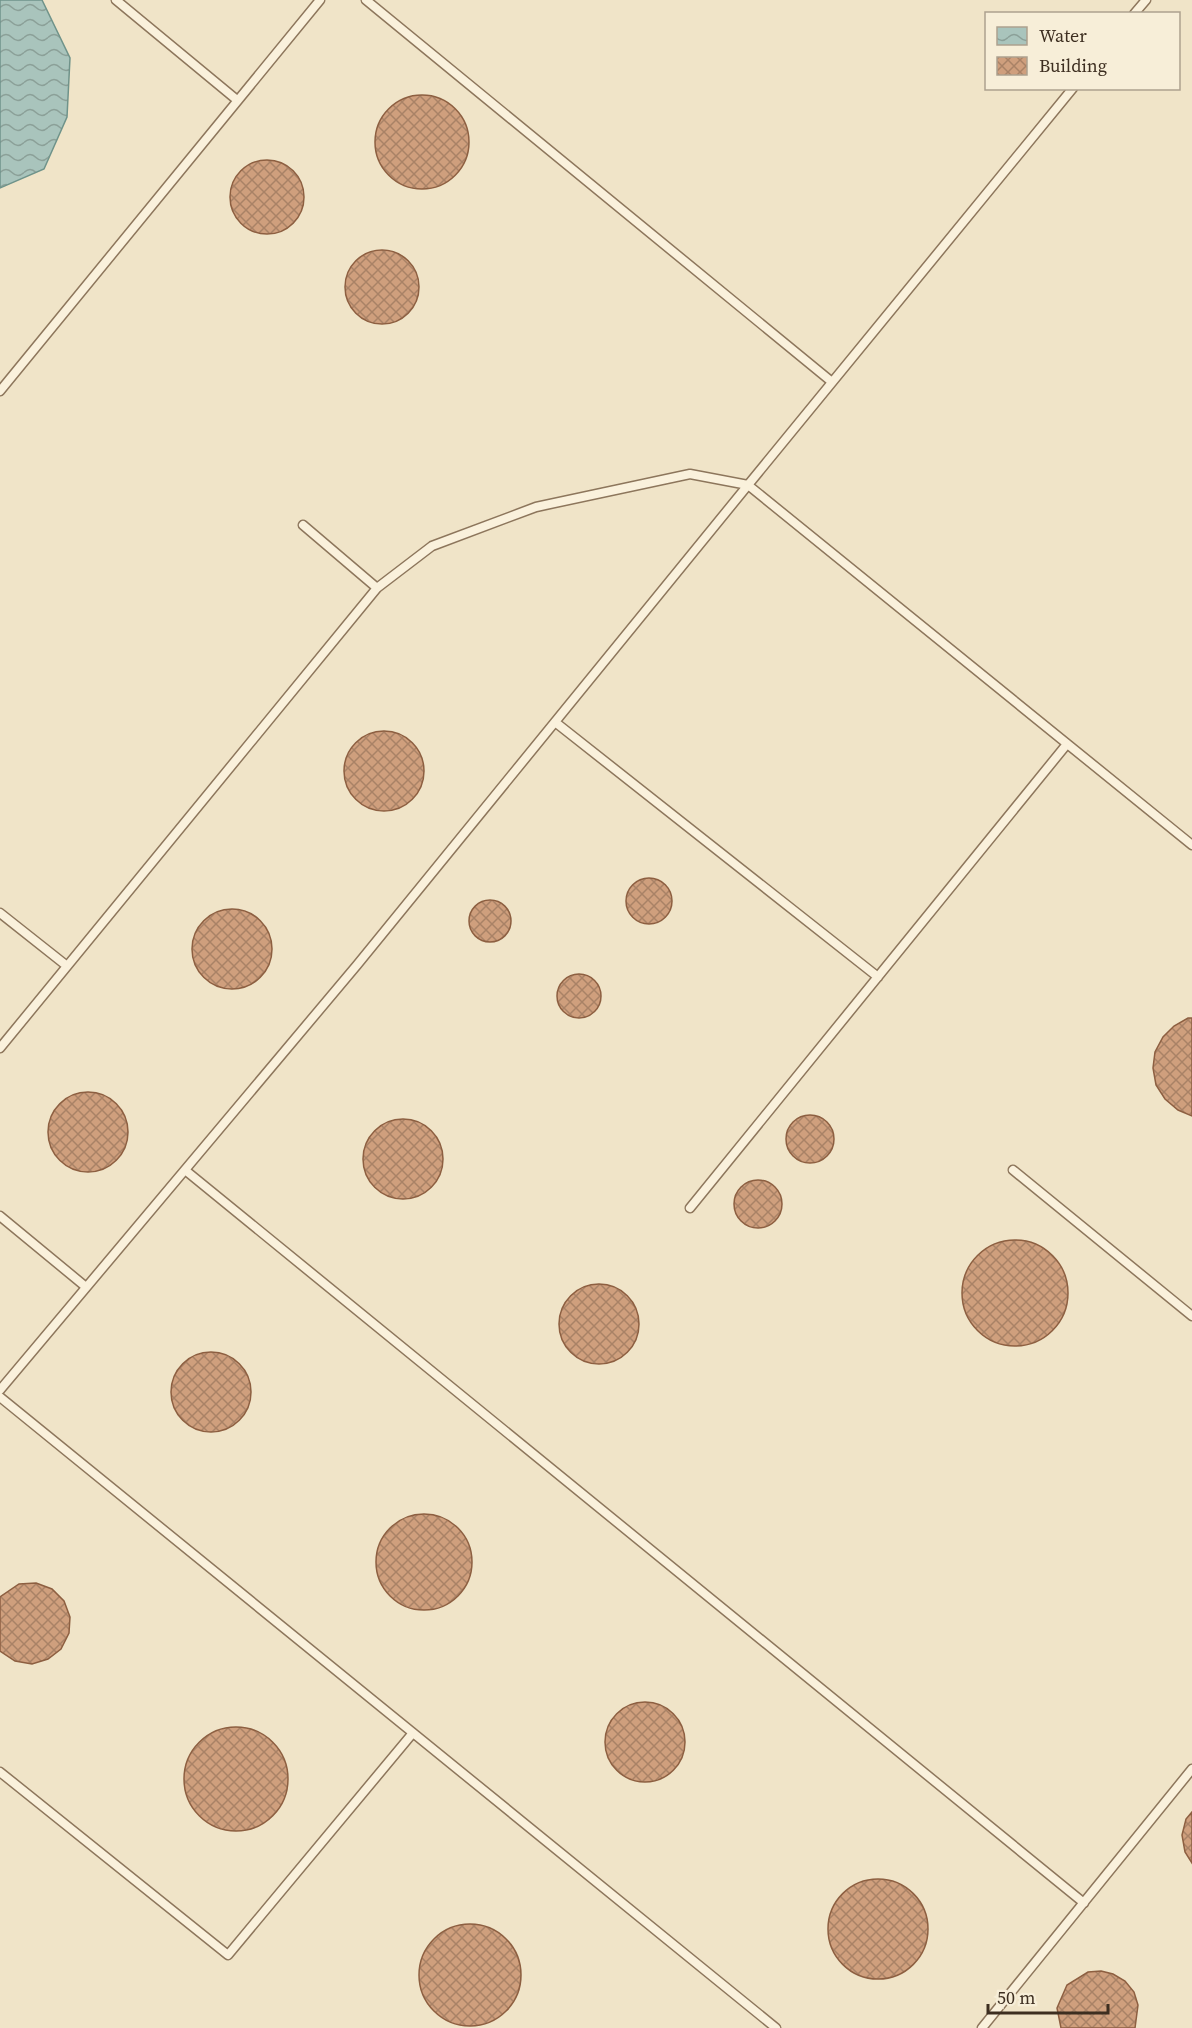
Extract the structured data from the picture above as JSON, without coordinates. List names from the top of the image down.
{
  "legend": ["Water", "Building"],
  "scale_bar": "50 m"
}
